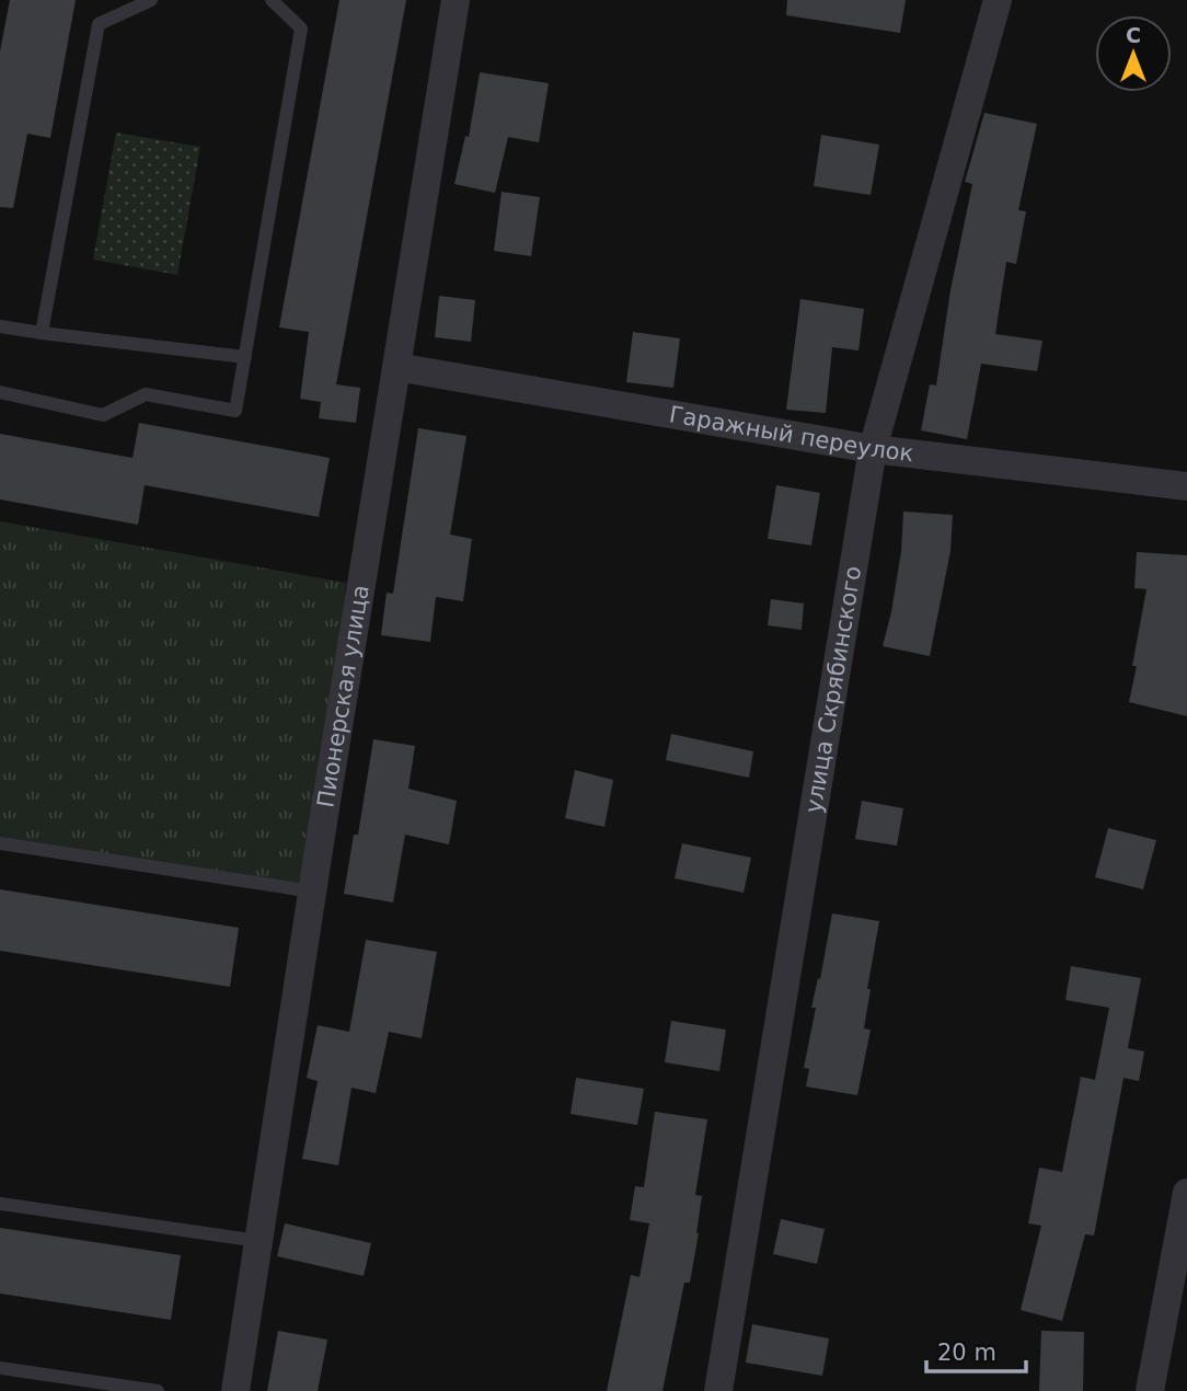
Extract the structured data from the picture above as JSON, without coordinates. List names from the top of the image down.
{
  "streets": {
    "street": ["Гаражный переулок", "улица Скрябинского", "Пионерская улица"]
  },
  "crossings": [
    ["Гаражный переулок", "улица Скрябинского"],
    ["Гаражный переулок", "Пионерская улица"]
  ],
  "scale_bar": "20 m",
  "north": "top"
}
